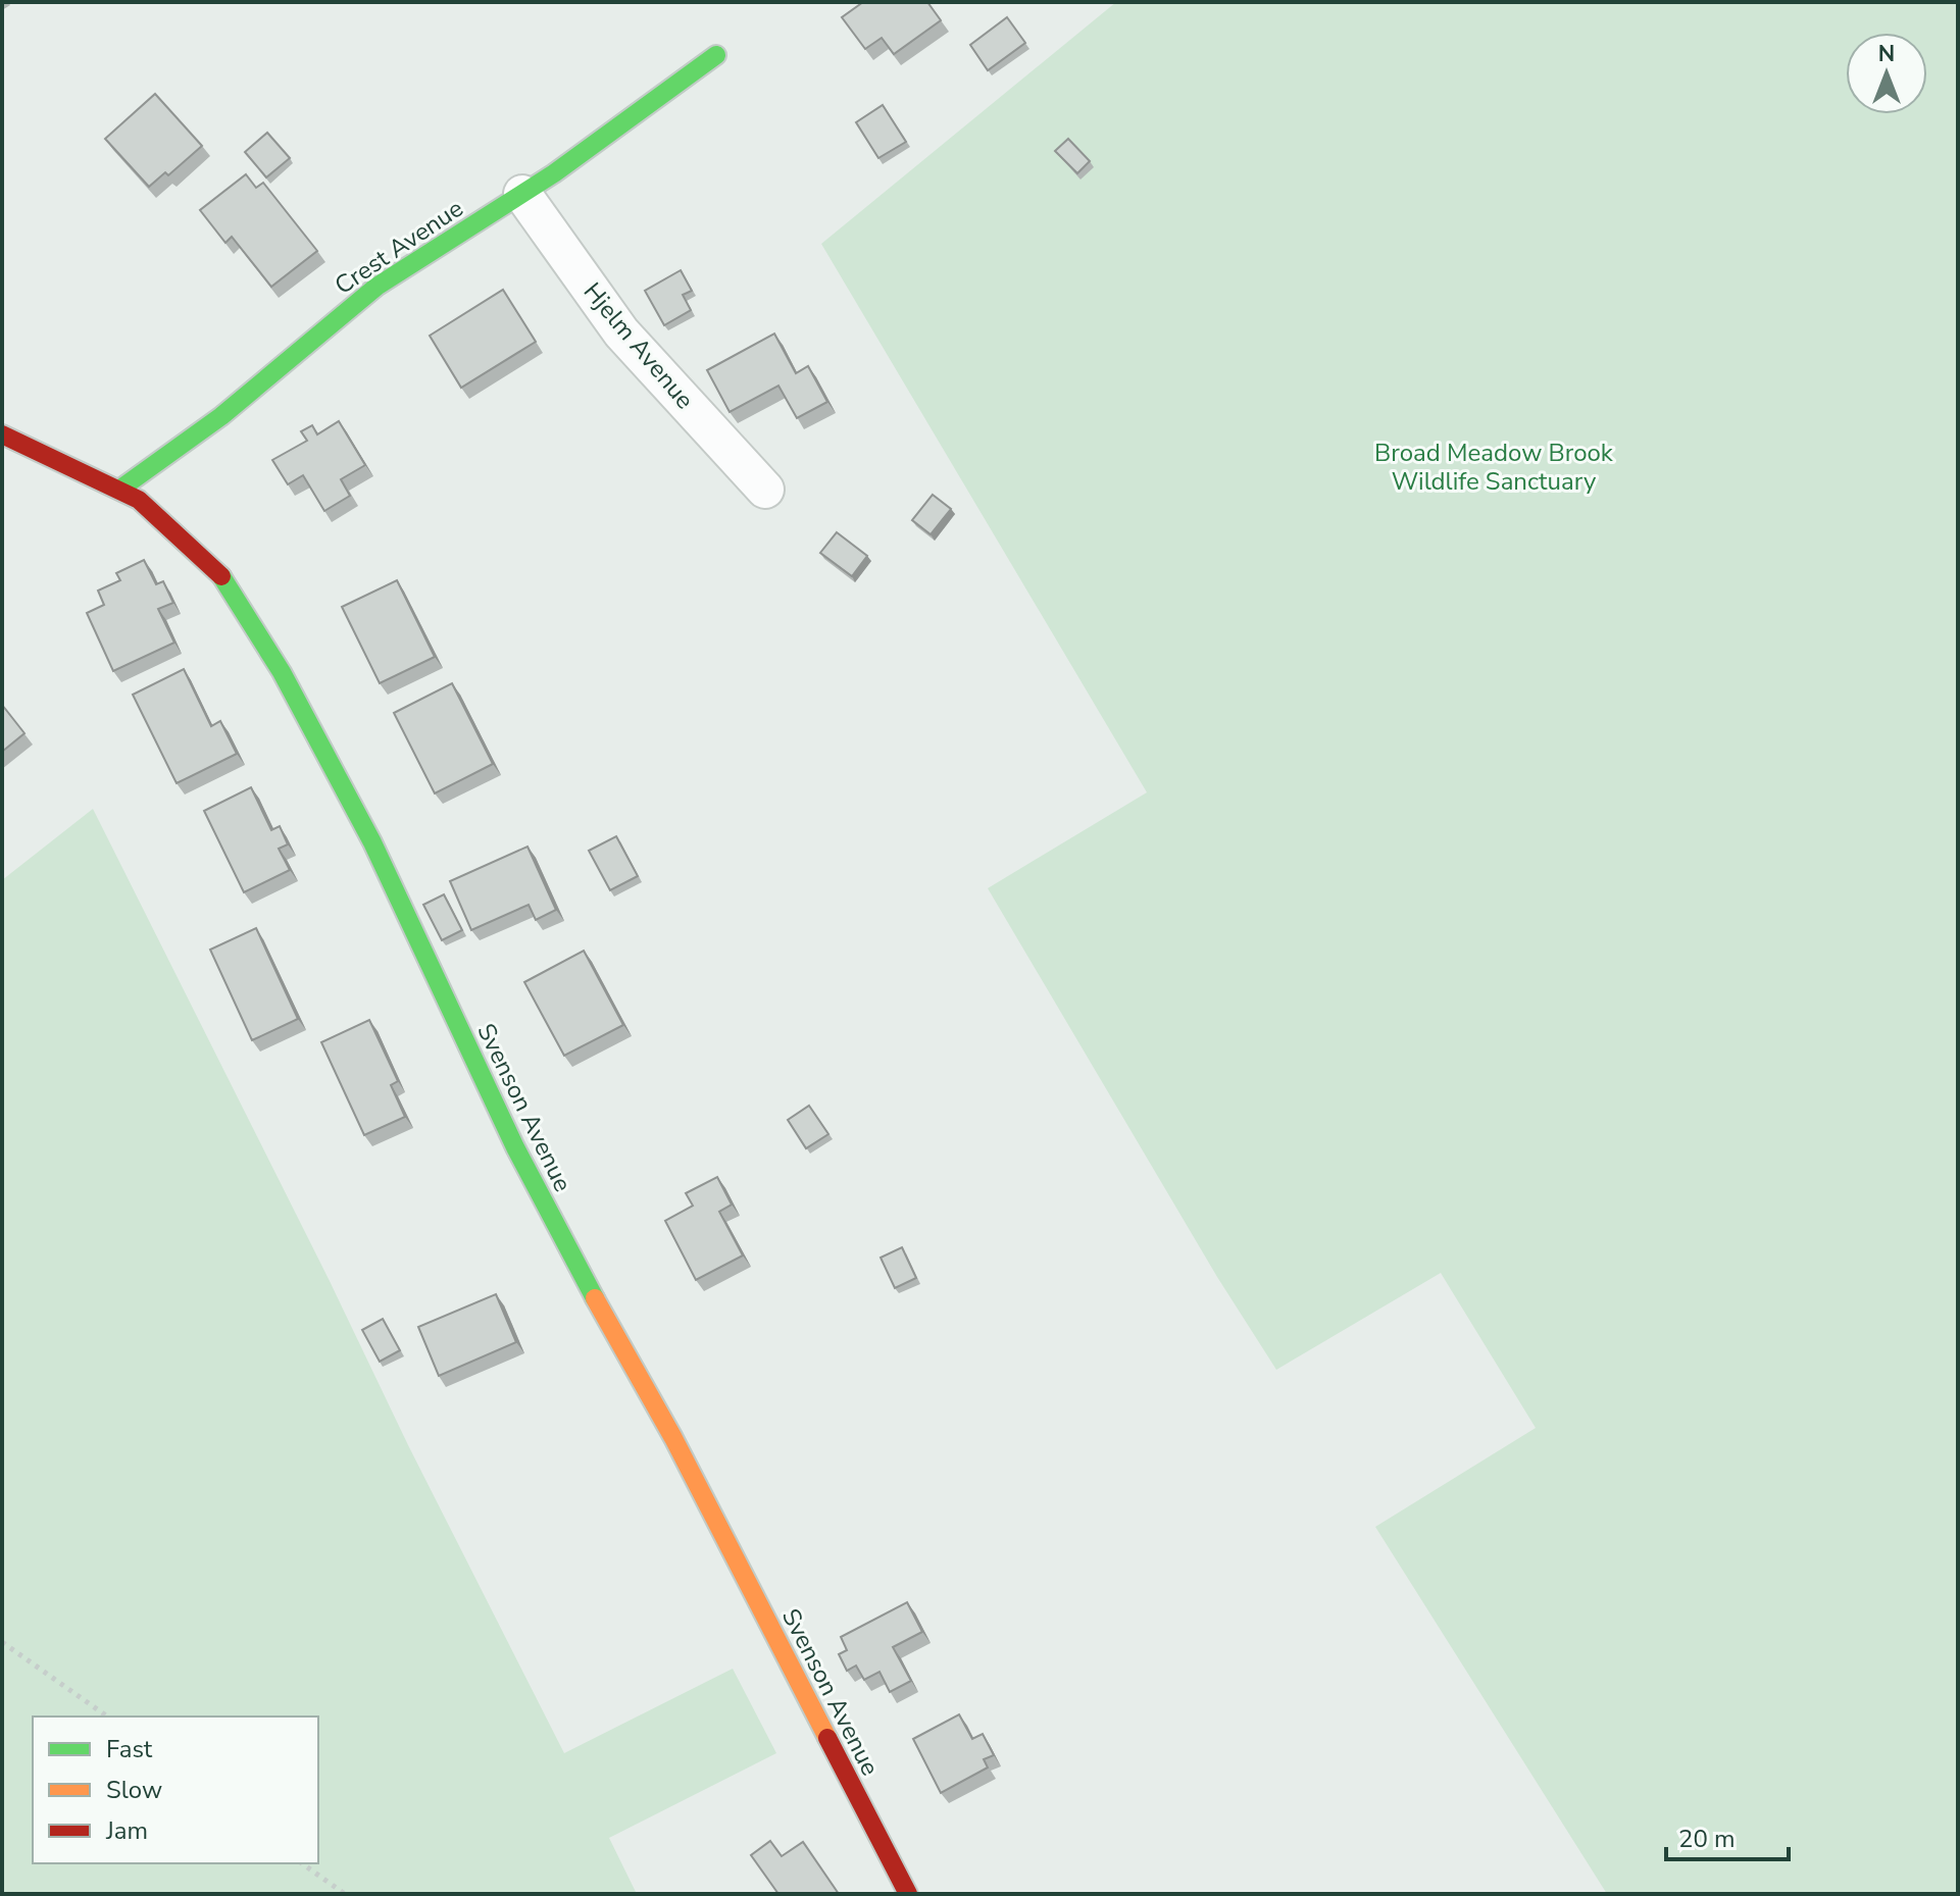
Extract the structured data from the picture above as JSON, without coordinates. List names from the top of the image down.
{
  "streets": {
    "street": ["Crest Avenue", "Hjelm Avenue", "Svenson Avenue"]
  },
  "crossings": [
    ["Crest Avenue", "Hjelm Avenue"],
    ["Crest Avenue", "Svenson Avenue"]
  ],
  "parks": ["Broad Meadow Brook Wildlife Sanctuary"],
  "legend": ["Fast", "Slow", "Jam"],
  "scale_bar": "20 m",
  "north": "top"
}
